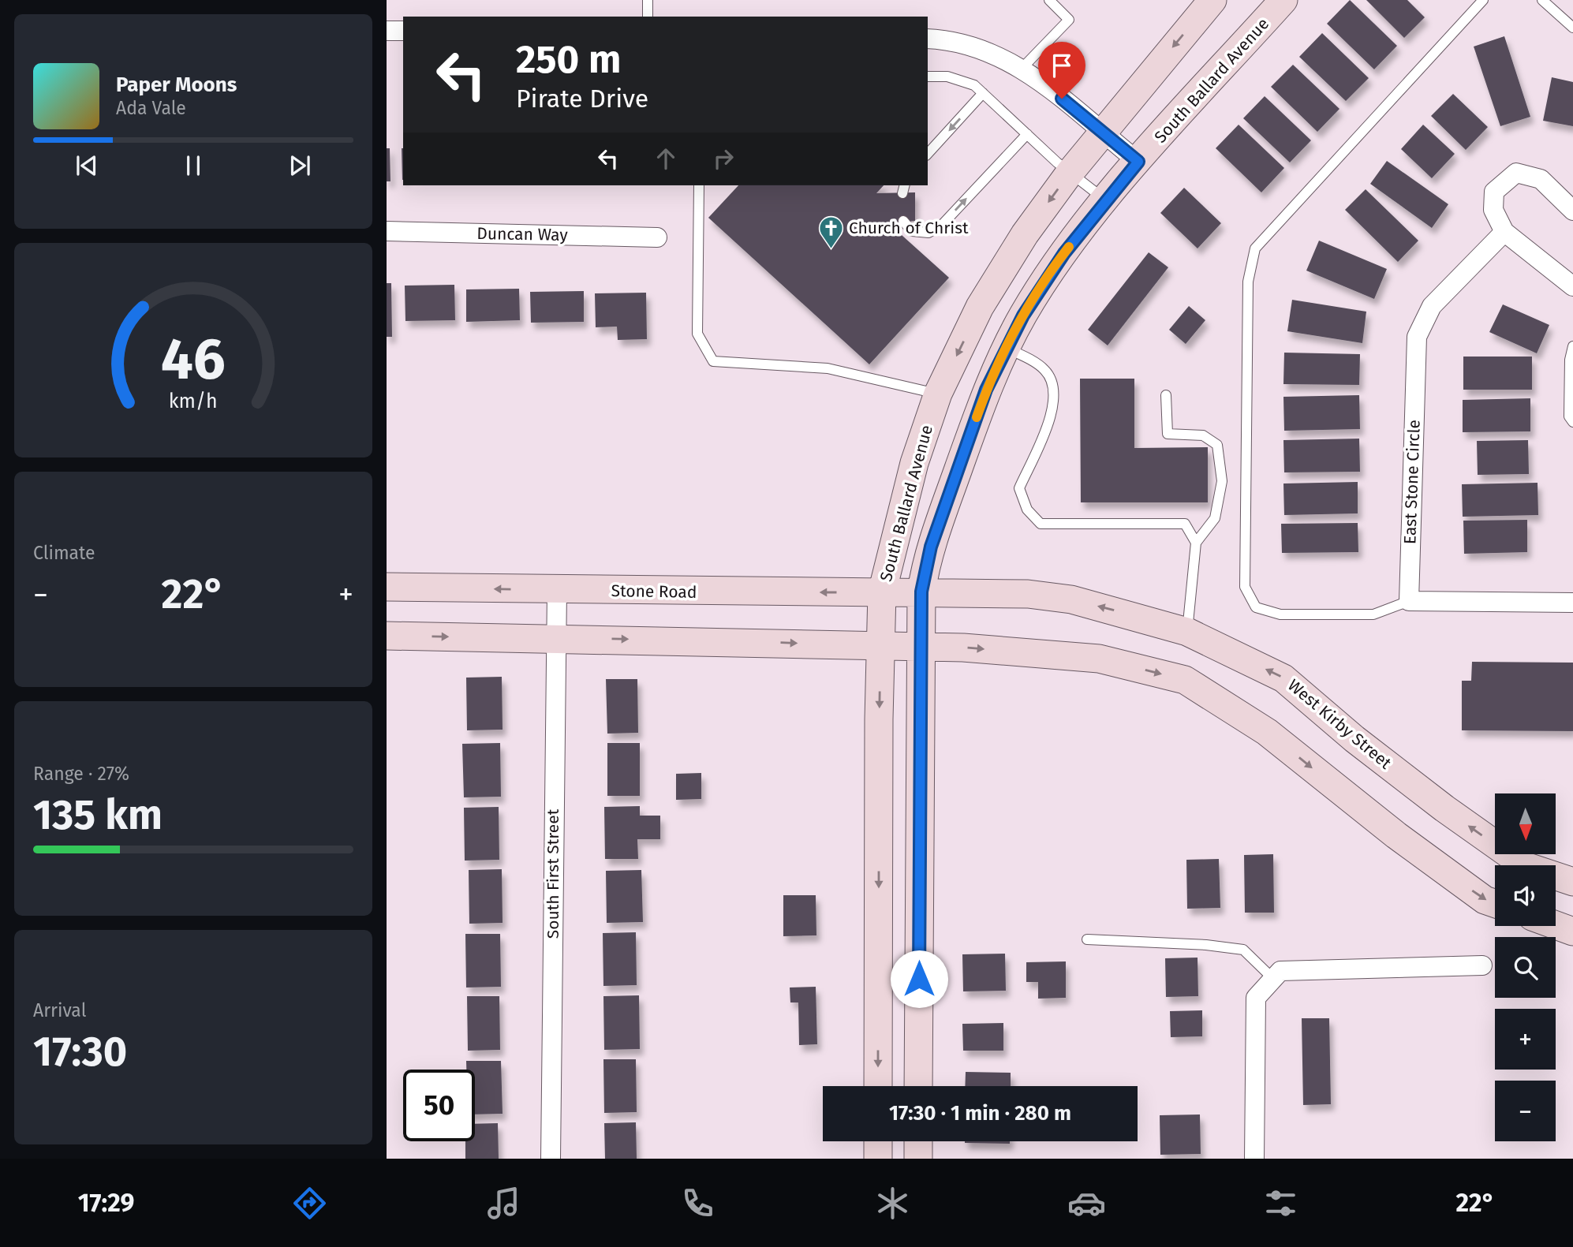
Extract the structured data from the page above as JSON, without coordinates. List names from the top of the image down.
{
  "streets": {
    "main road": ["South Ballard Avenue", "Stone Road", "West Kirby Street"],
    "street": ["Duncan Way", "East Stone Circle", "South First Street"]
  },
  "crossings": [
    ["South Ballard Avenue", "Stone Road"],
    ["South Ballard Avenue", "West Kirby Street"],
    ["Stone Road", "West Kirby Street"],
    ["Stone Road", "South First Street"]
  ],
  "places": {
    "church": ["Church of Christ"]
  },
  "north": "bottom",
  "page": {
    "turn": ["250 m", "Pirate Drive"],
    "song": ["Paper Moons", "Ada Vale"],
    "tile": [
      "Climate",
      ["Range · 27%", "135 km"],
      ["Arrival", "17:30"]
    ],
    "heat": ["−", "22°", "+"],
    "map_buttons": ["+", "−"],
    "limit": "50",
    "trip": "17:30 · 1 min · 280 m",
    "tabs": ["17:29", "22°"],
    "gauge": ["46", "km/h"]
  }
}
